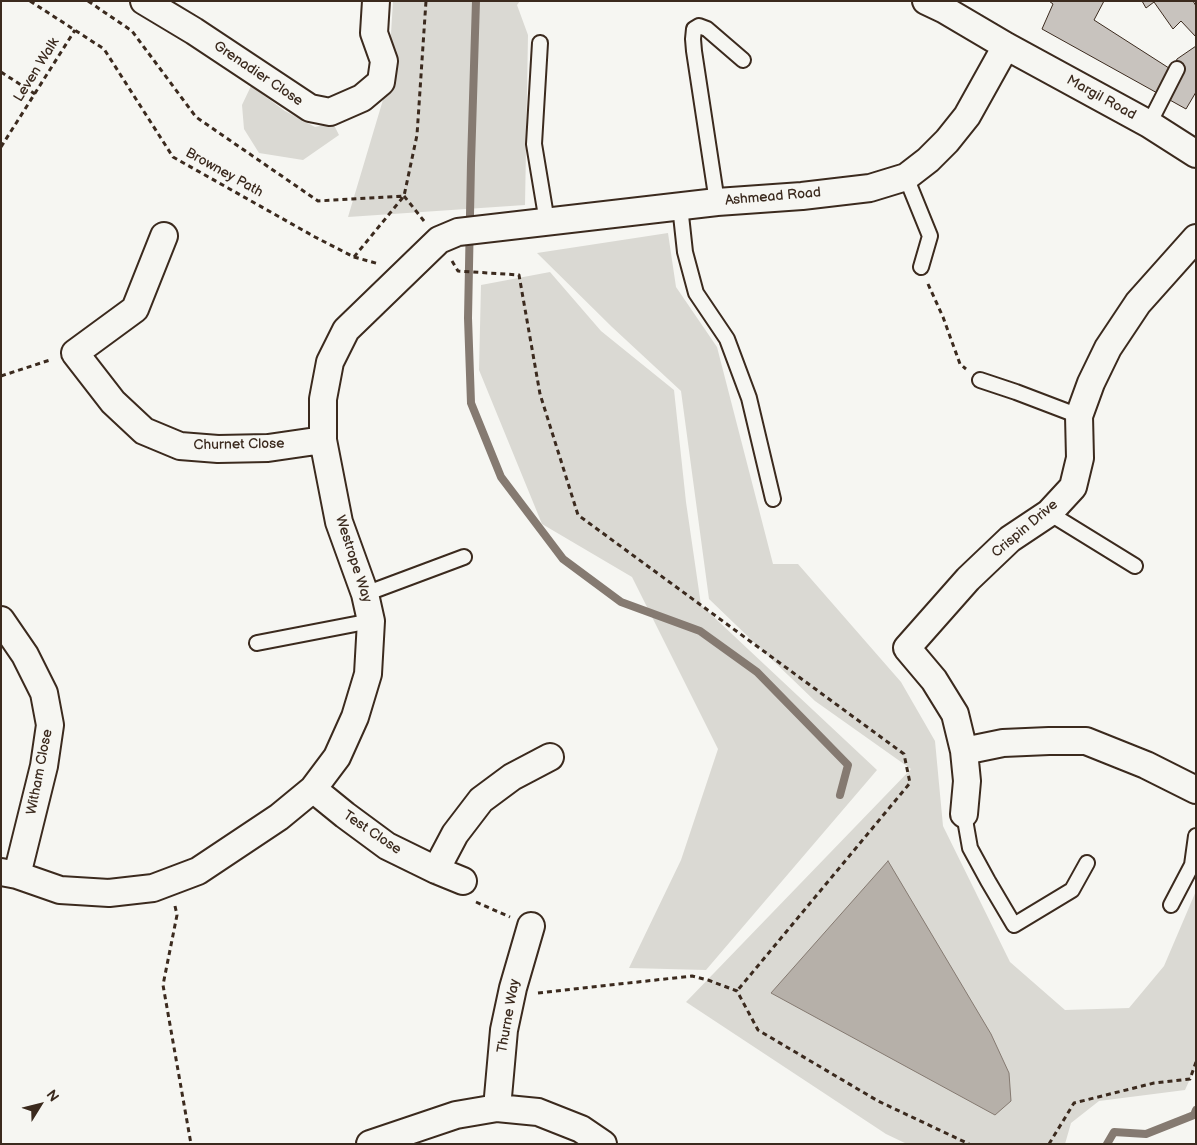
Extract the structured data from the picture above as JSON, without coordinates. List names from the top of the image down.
{
  "streets": {
    "street": [
      "Grenadier Close",
      "Margil Road",
      "Ashmead Road",
      "Churnet Close",
      "Crispin Drive",
      "Westrope Way",
      "Witham Close",
      "Test Close",
      "Thurne Way"
    ],
    "path": ["Leven Walk", "Browney Path"]
  },
  "crossings": [
    ["Leven Walk", "Browney Path"],
    ["Margil Road", "Ashmead Road"],
    ["Browney Path", "Westrope Way"],
    ["Churnet Close", "Westrope Way"],
    ["Westrope Way", "Witham Close"],
    ["Westrope Way", "Test Close"]
  ],
  "north": "top right"
}
